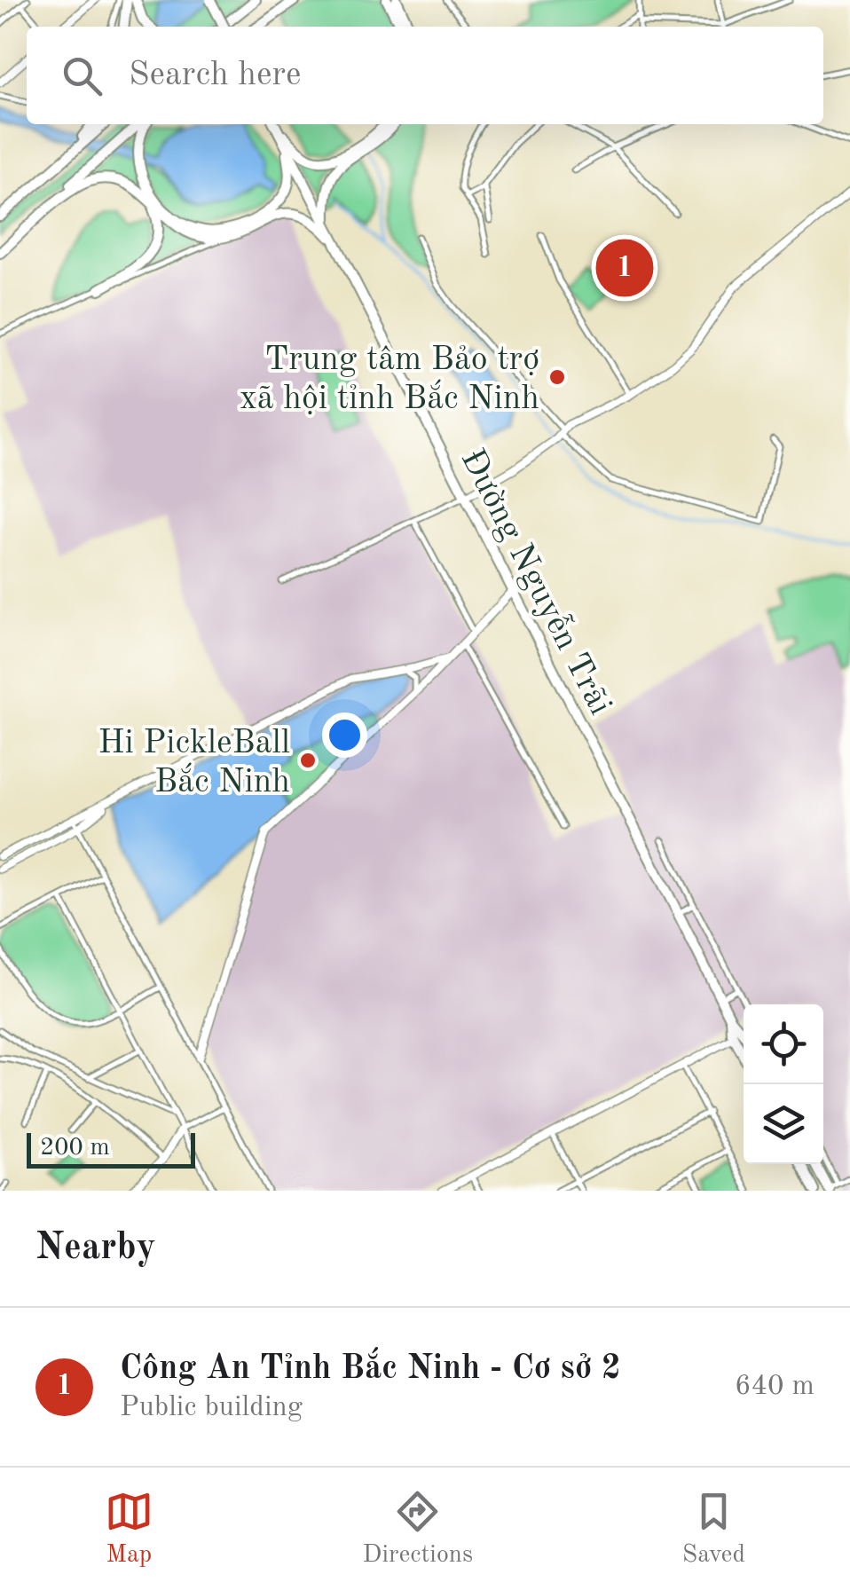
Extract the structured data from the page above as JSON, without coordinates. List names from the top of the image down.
{
  "streets": {
    "highway": ["Đường Nguyễn Trãi"]
  },
  "places": ["Trung tâm Bảo trợ xã hội tỉnh Bắc Ninh", "Hi PickleBall Bắc Ninh"],
  "scale_bar": "200 m",
  "page": {
    "search": "Search here",
    "pins": "1",
    "scale": "200 m",
    "heading": "Nearby",
    "list": [
      {
        "mark": "1",
        "name": "Công An Tỉnh Bắc Ninh - Cơ sở 2",
        "note": "Public building",
        "value": "640 m"
      }
    ],
    "nav": ["Map", "Directions", "Saved"]
  }
}
